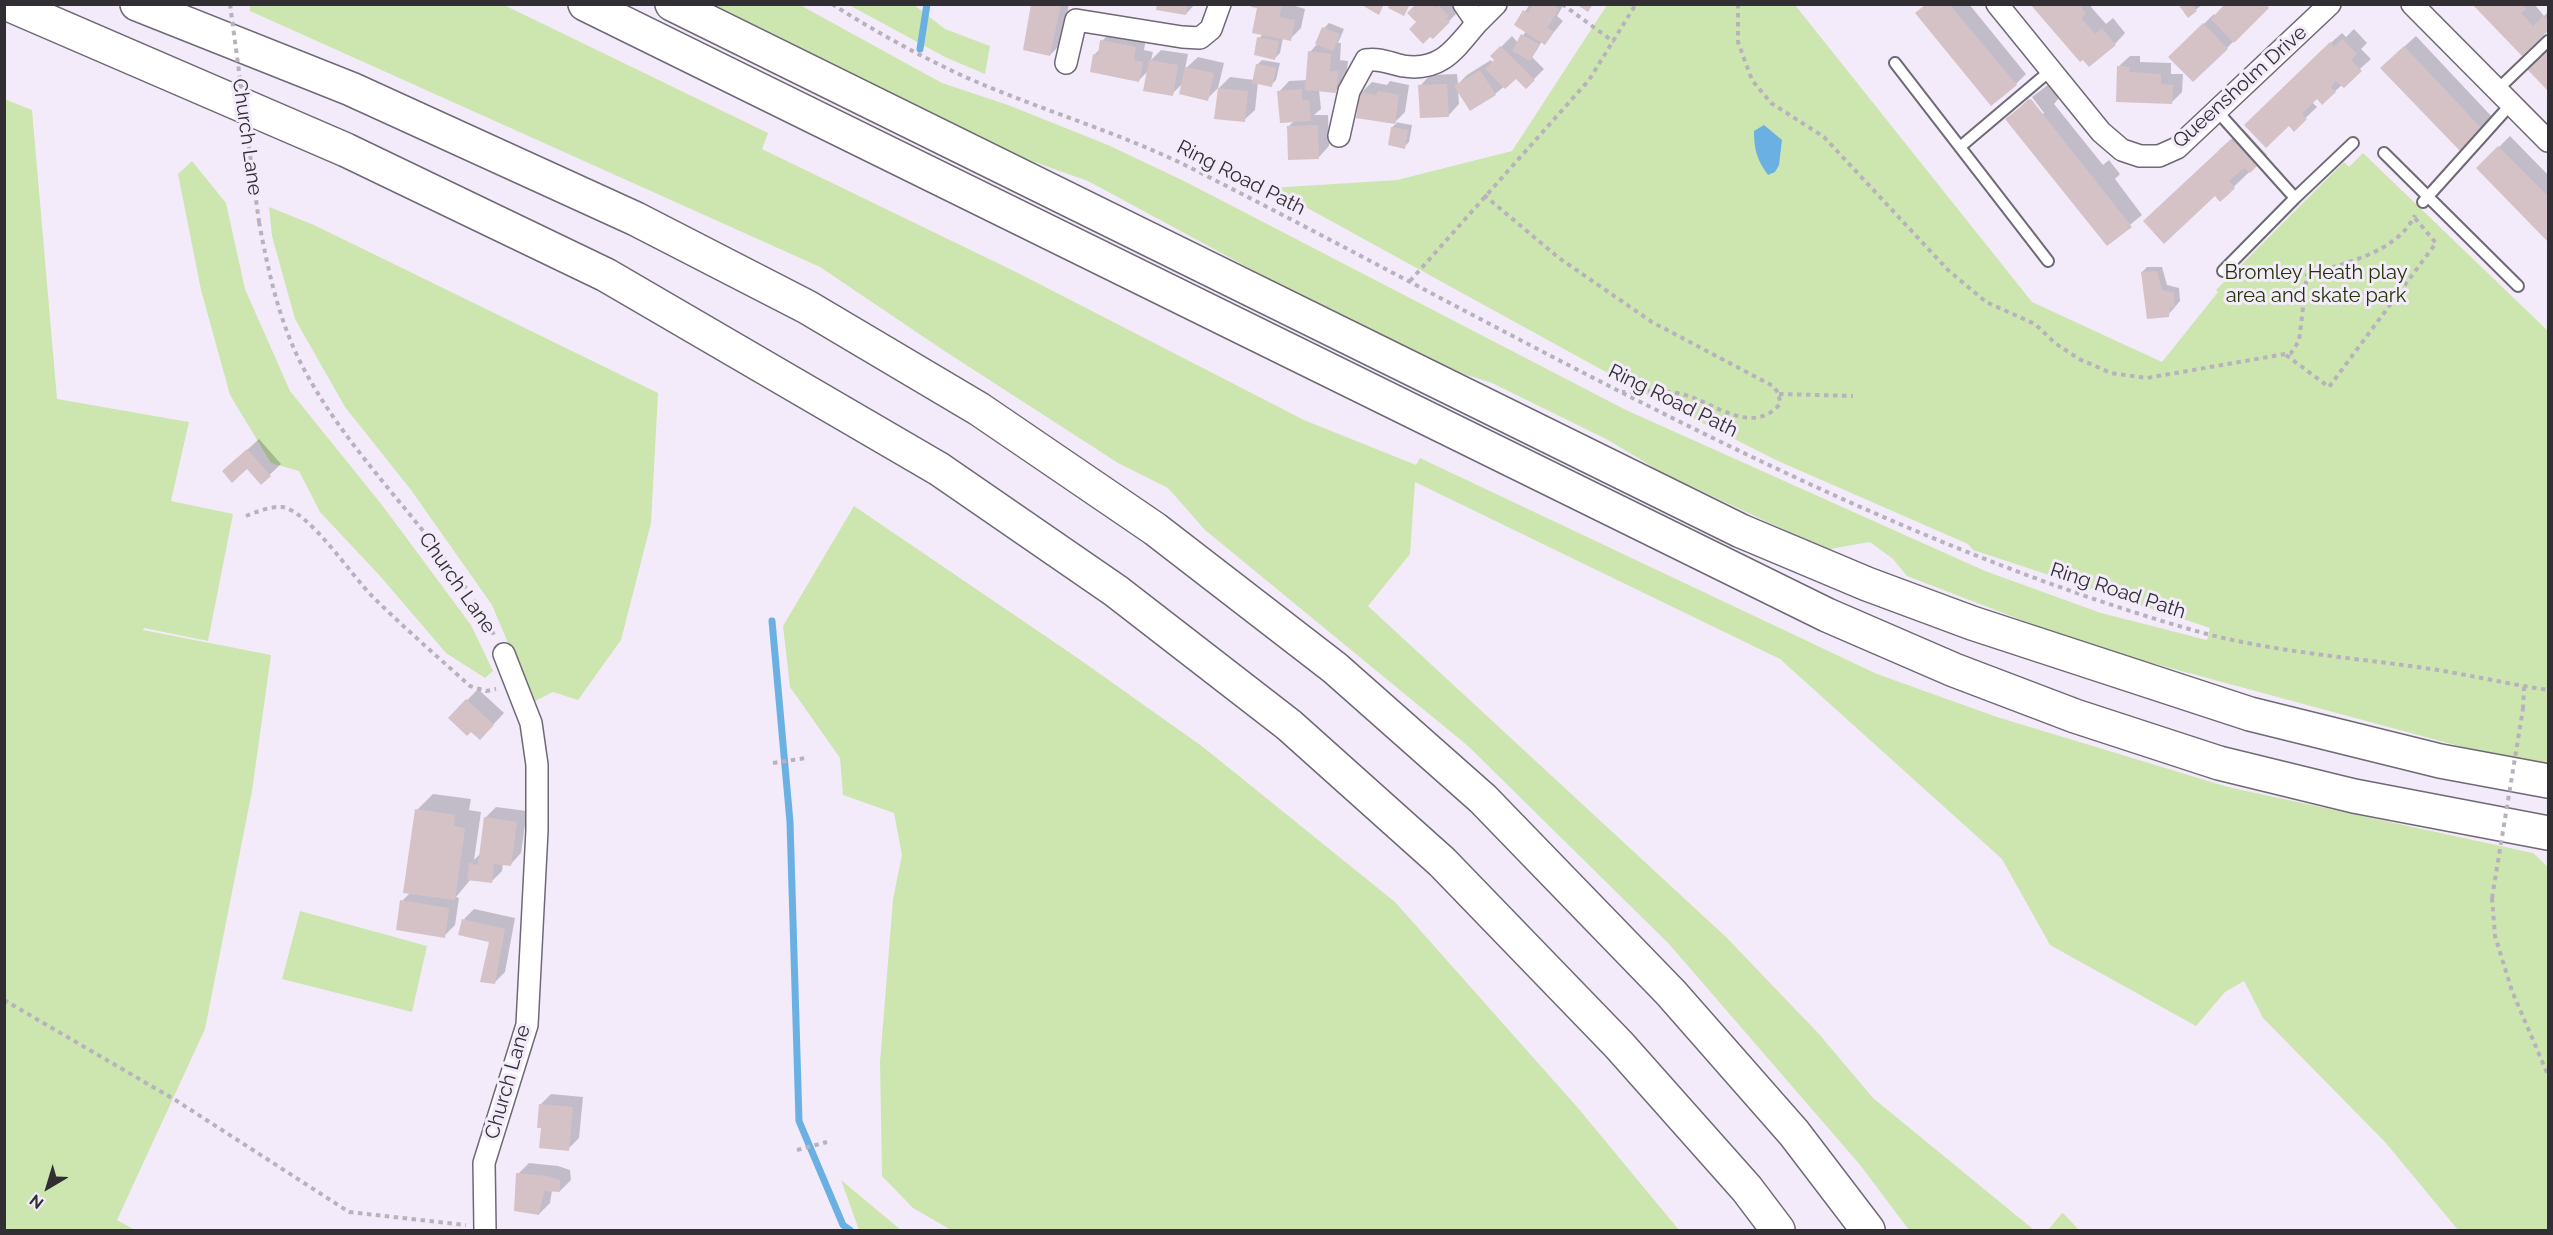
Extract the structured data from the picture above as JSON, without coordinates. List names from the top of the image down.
{
  "streets": {
    "street": ["Queensholm Drive", "Church Lane"],
    "path": ["Ring Road Path"]
  },
  "parks": ["Bromley Heath play area and skate park"],
  "north": "bottom left"
}
